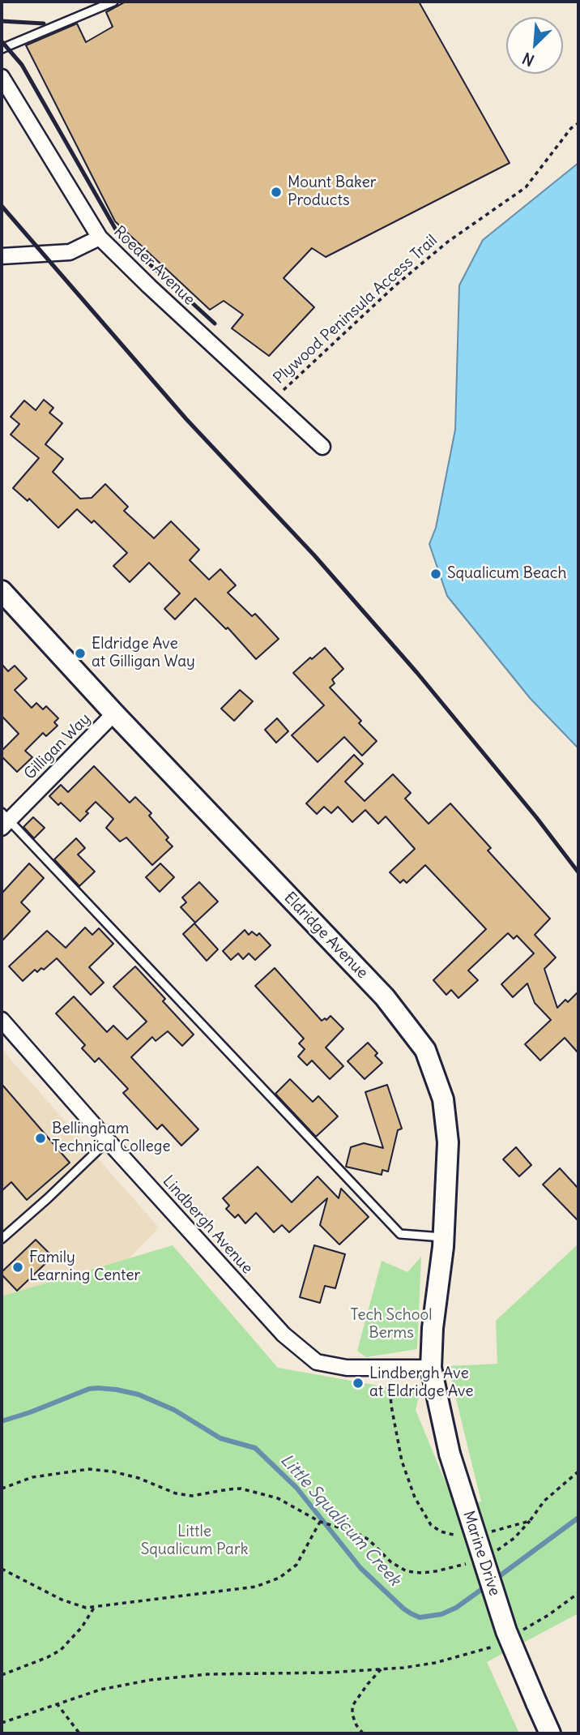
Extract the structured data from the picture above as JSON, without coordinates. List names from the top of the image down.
{
  "streets": {
    "main road": ["Eldridge Avenue", "Marine Drive"],
    "street": ["Roeder Avenue", "Gilligan Way", "Lindbergh Avenue"],
    "path": ["Plywood Peninsula Access Trail"]
  },
  "crossings": [
    ["Roeder Avenue", "Plywood Peninsula Access Trail"],
    ["Gilligan Way", "Eldridge Avenue"],
    ["Eldridge Avenue", "Lindbergh Avenue"],
    ["Eldridge Avenue", "Marine Drive"],
    ["Lindbergh Avenue", "Marine Drive"]
  ],
  "water": ["Little Squalicum Creek"],
  "parks": ["Tech School Berms", "Little Squalicum Park"],
  "places": [
    "Mount Baker Products",
    "Squalicum Beach",
    "Eldridge Ave at Gilligan Way",
    "Bellingham Technical College",
    "Family Learning Center",
    "Lindbergh Ave at Eldridge Ave"
  ],
  "north": "bottom left"
}
